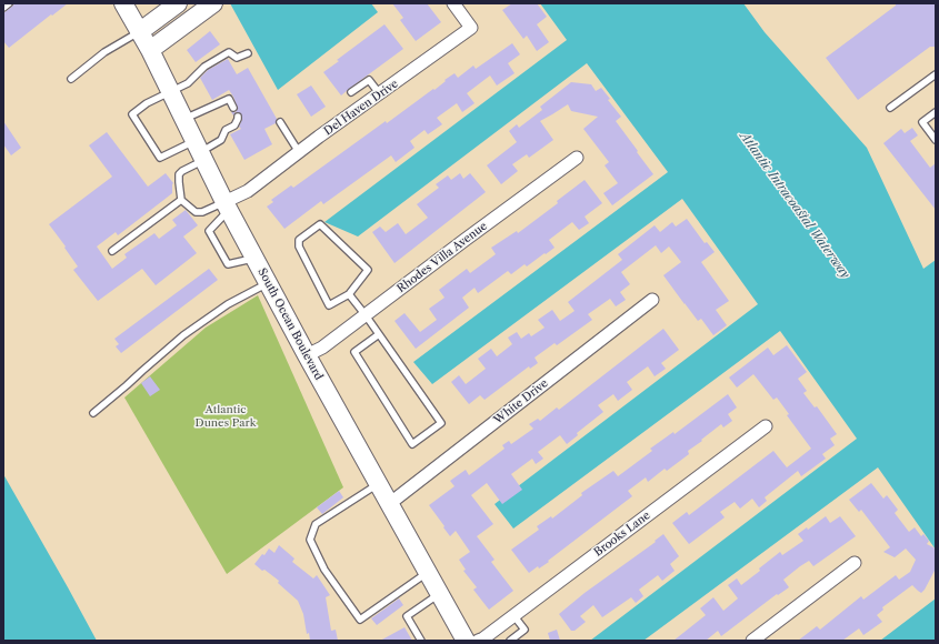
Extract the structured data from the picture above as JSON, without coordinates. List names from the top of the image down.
{
  "streets": {
    "main road": ["South Ocean Boulevard"],
    "street": [
      "Del Haven Drive",
      "Rhodes Villa Avenue",
      "White Drive",
      "Brooks Lane"
    ]
  },
  "crossings": [
    ["Del Haven Drive", "South Ocean Boulevard"],
    ["Rhodes Villa Avenue", "South Ocean Boulevard"],
    ["South Ocean Boulevard", "White Drive"]
  ],
  "water": ["Atlantic Intracoastal Waterway"],
  "parks": ["Atlantic Dunes Park"]
}
